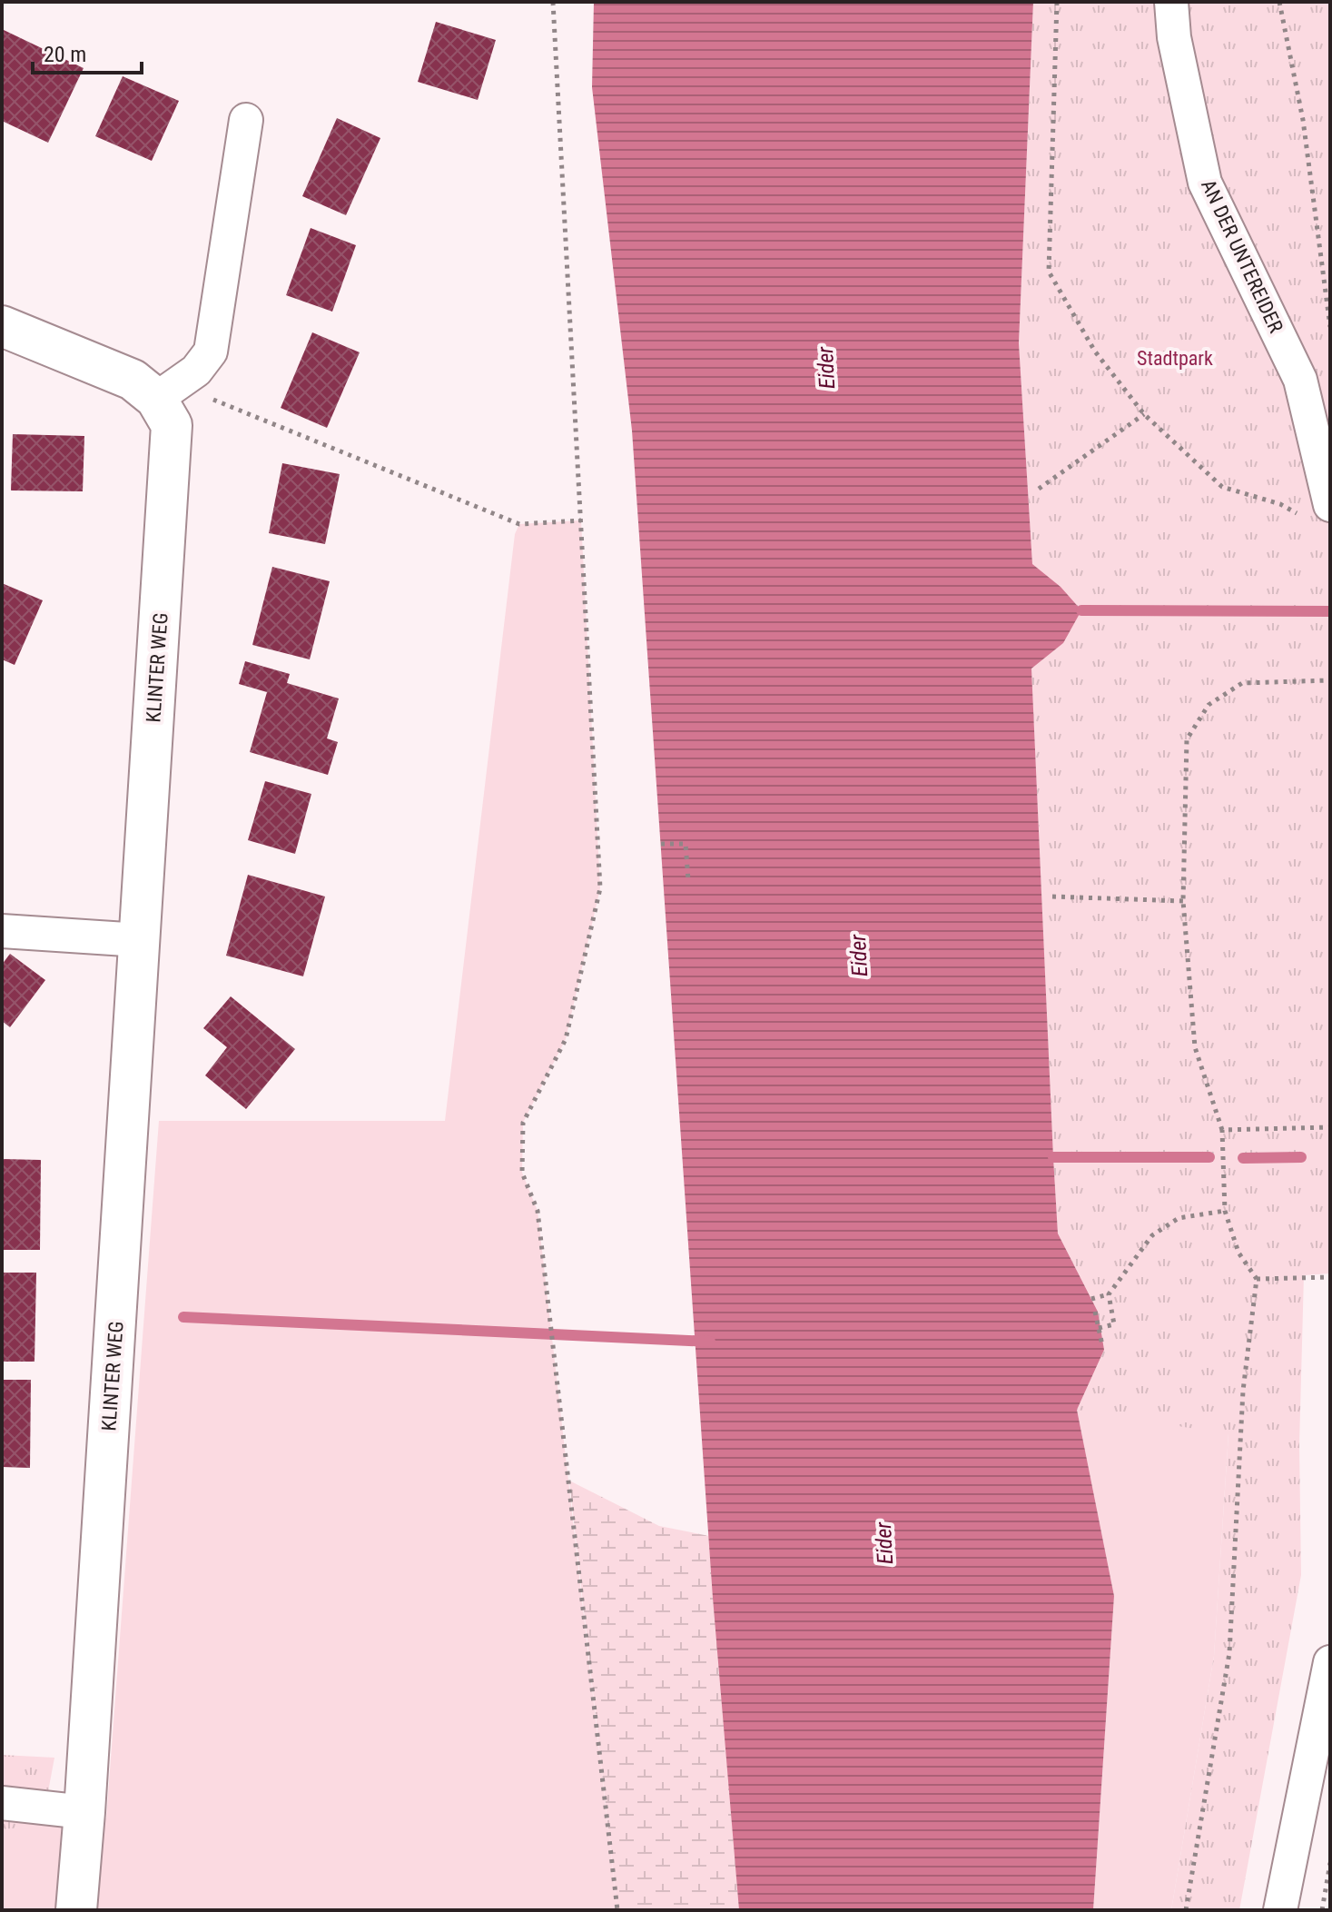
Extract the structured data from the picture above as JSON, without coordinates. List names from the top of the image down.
{
  "streets": {
    "street": ["AN DER UNTEREIDER", "KLINTER WEG"]
  },
  "water": ["Eider"],
  "parks": ["Stadtpark"],
  "scale_bar": "20 m"
}
